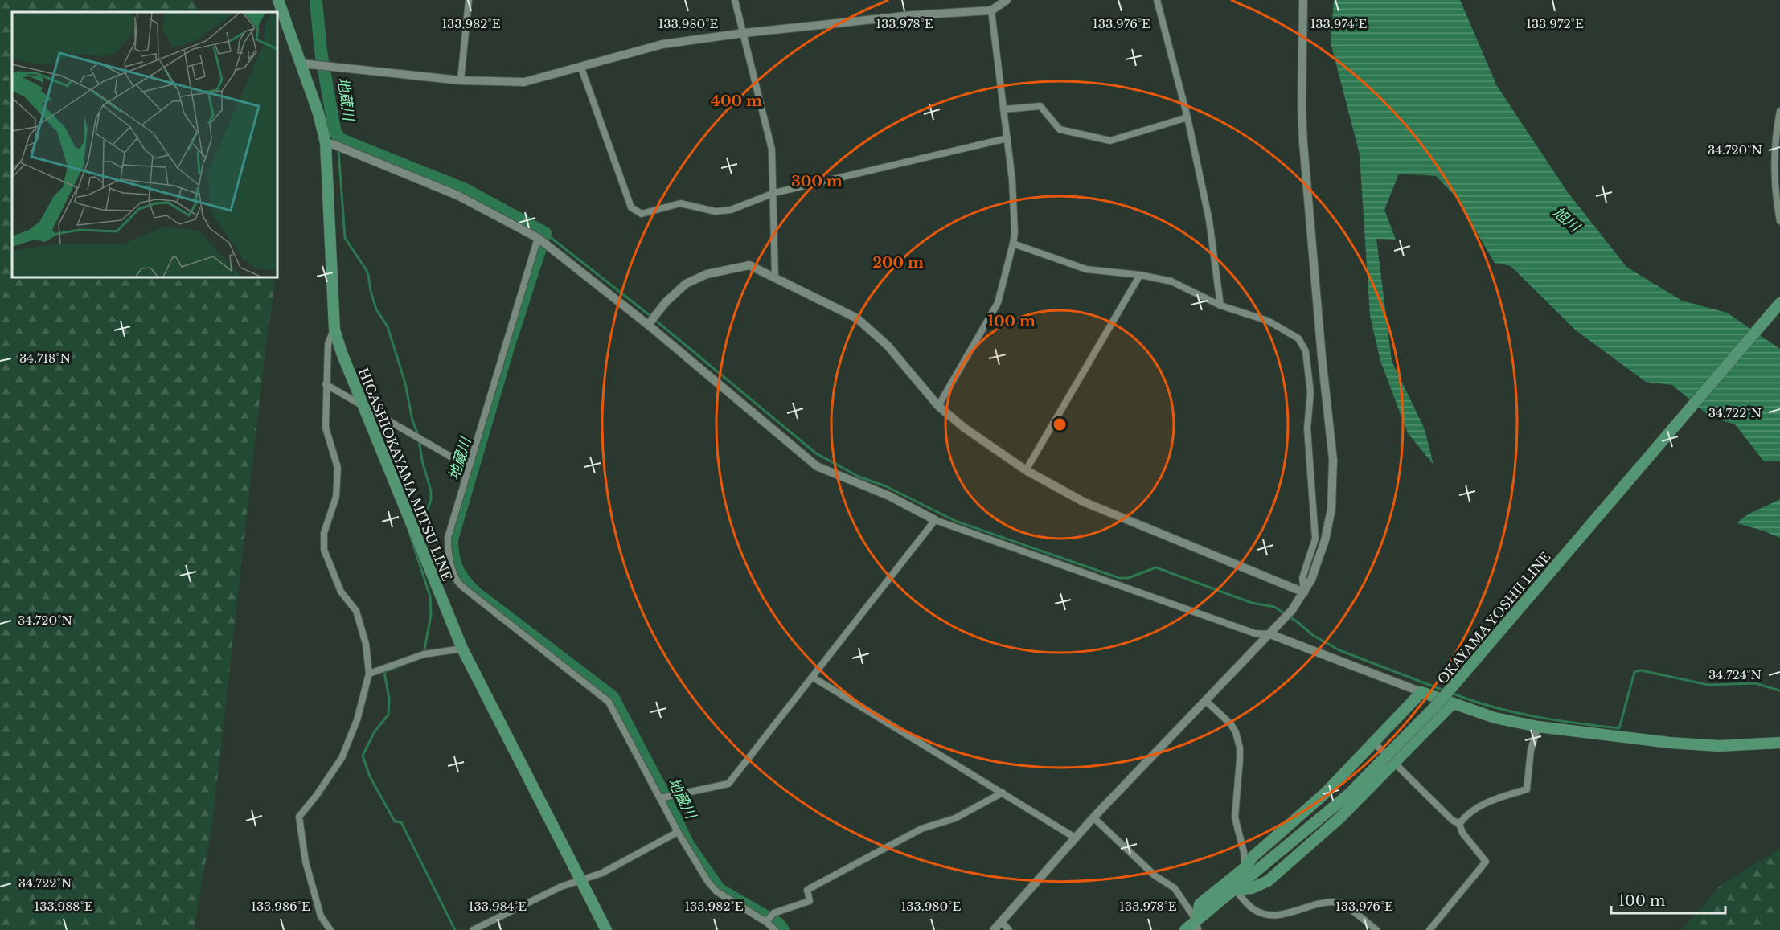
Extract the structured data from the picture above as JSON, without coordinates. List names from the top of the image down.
{
  "streets": {
    "main road": ["HIGASHIOKAYAMA MITSU LINE", "OKAYAMA YOSHII LINE"]
  },
  "water": ["地蔵川", "旭川"],
  "scale_bar": "100 m",
  "coordinates": [
    "133.982°E",
    "133.980°E",
    "133.978°E",
    "133.976°E",
    "133.974°E",
    "133.972°E",
    "34.720°N",
    "34.718°N",
    "34.722°N",
    "34.724°N",
    "133.988°E",
    "133.986°E",
    "133.984°E"
  ],
  "rings": [
    "400 m",
    "300 m",
    "200 m",
    "100 m"
  ]
}
